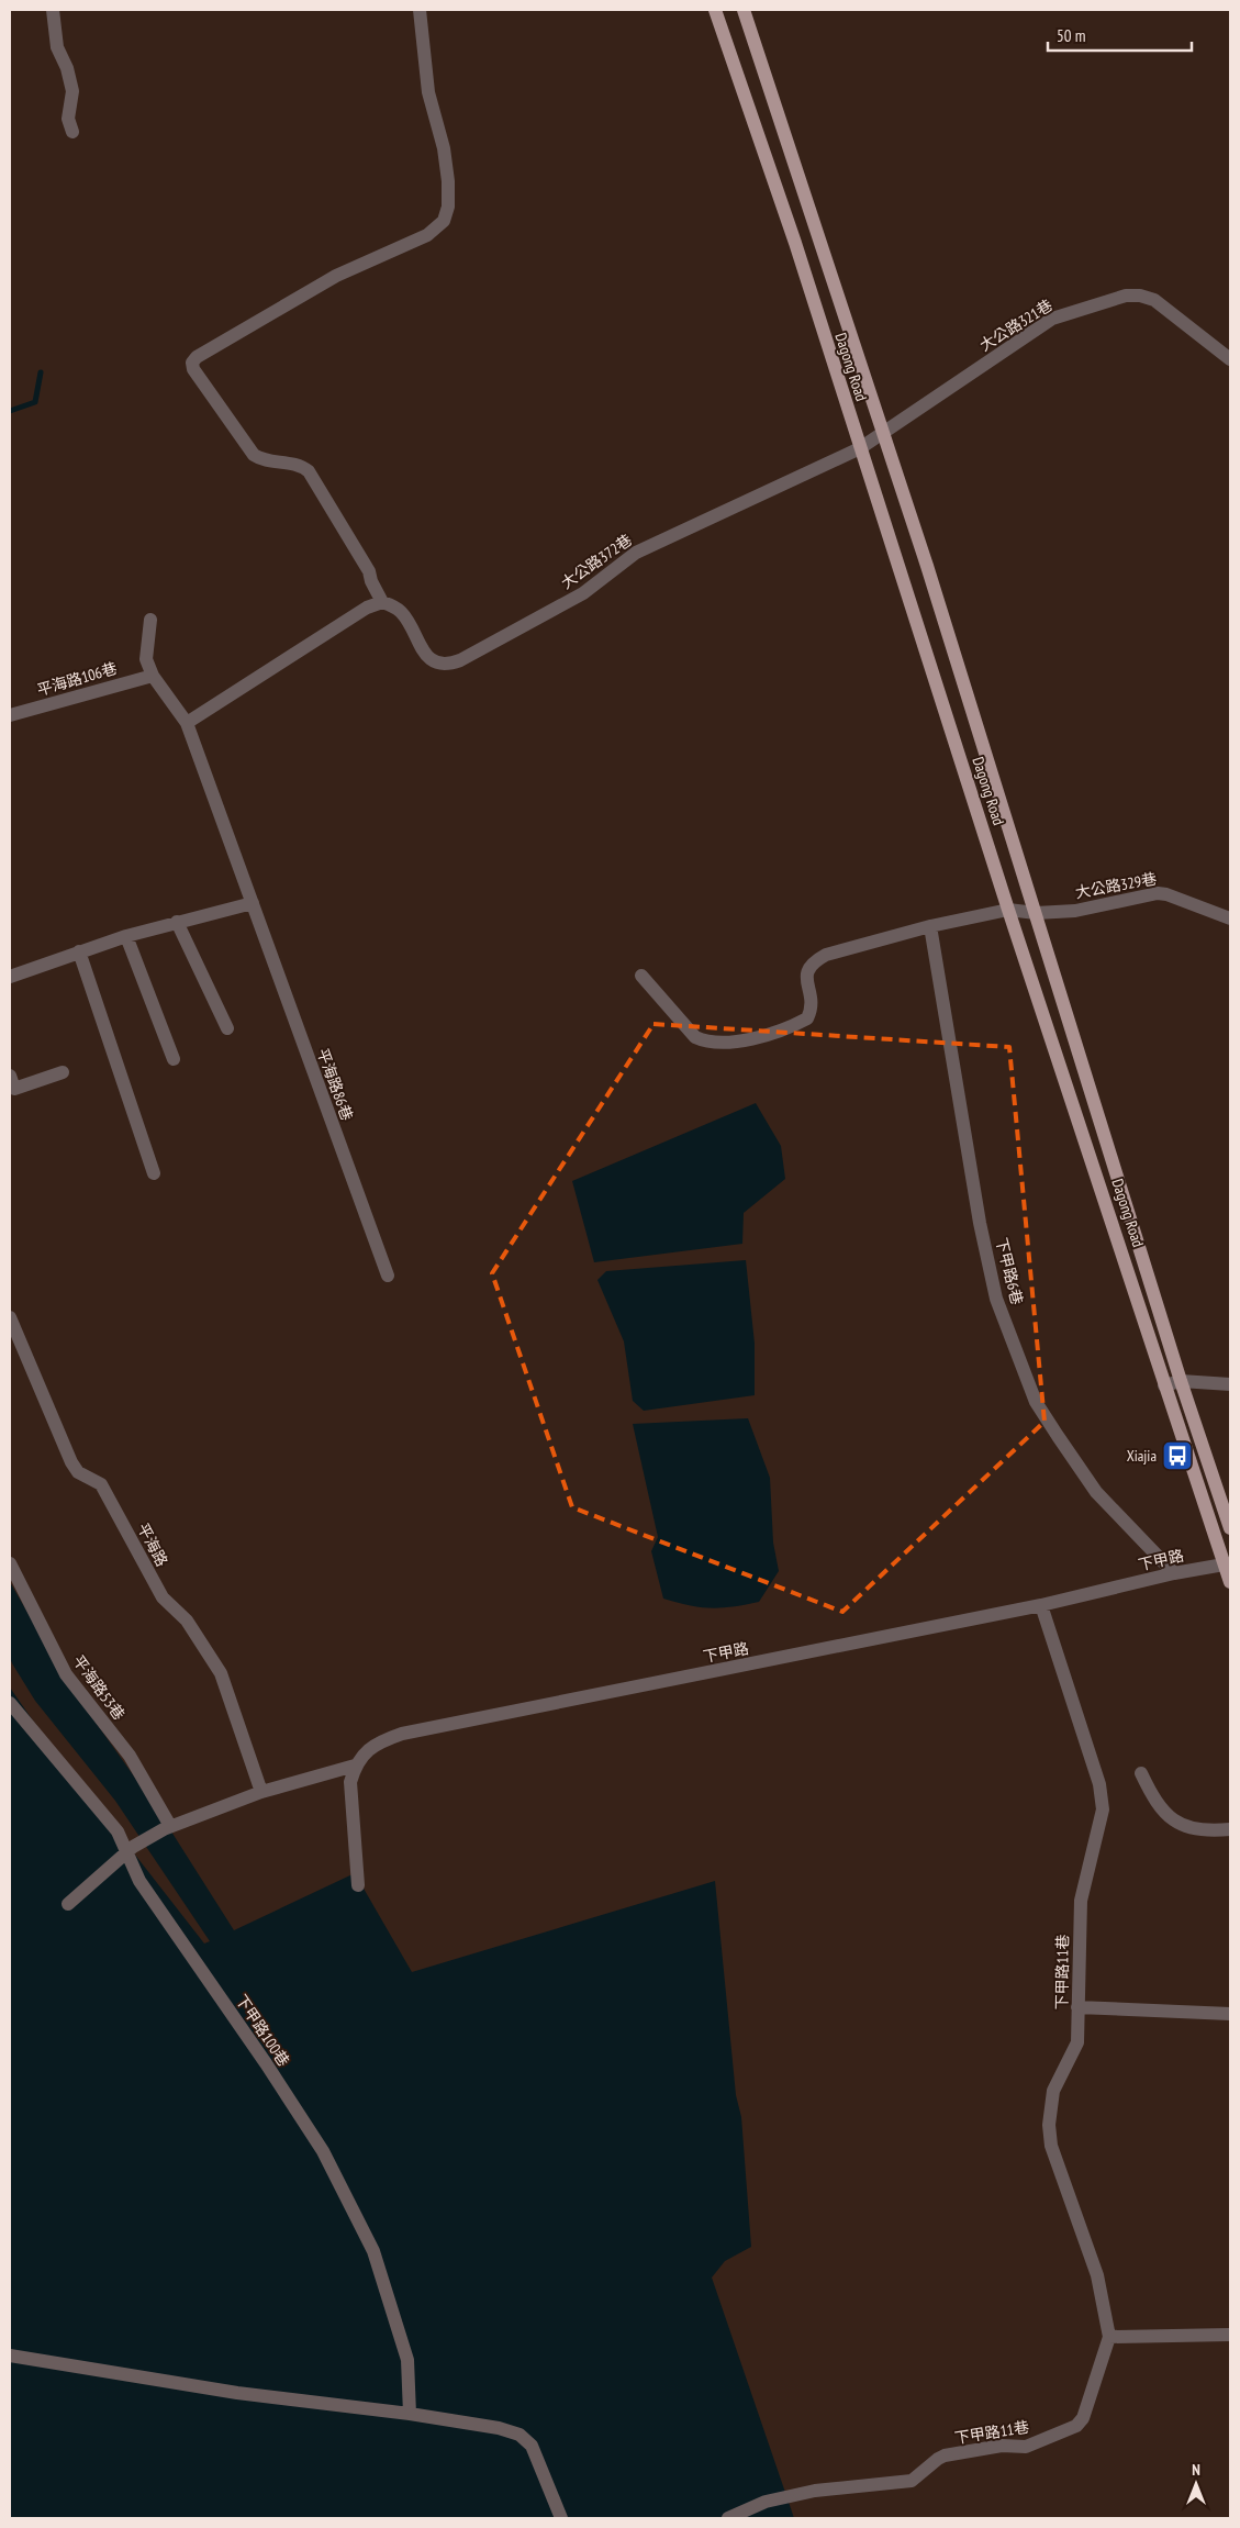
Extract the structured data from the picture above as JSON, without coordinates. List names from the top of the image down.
{
  "streets": {
    "main road": ["Dagong Road"],
    "street": [
      "大公路321巷",
      "大公路372巷",
      "平海路106巷",
      "大公路329巷",
      "平海路86巷",
      "下甲路6巷",
      "平海路",
      "下甲路",
      "平海路53巷",
      "下甲路11巷",
      "下甲路100巷"
    ]
  },
  "crossings": [
    ["大公路321巷", "Dagong Road"],
    ["大公路321巷", "大公路372巷"],
    ["Dagong Road", "大公路372巷"],
    ["Dagong Road", "大公路329巷"],
    ["Dagong Road", "下甲路"],
    ["平海路106巷", "平海路86巷"],
    ["大公路329巷", "下甲路6巷"],
    ["下甲路6巷", "下甲路"],
    ["下甲路", "下甲路11巷"]
  ],
  "places": {
    "bus stop": ["Xiajia"]
  },
  "scale_bar": "50 m",
  "north": "top"
}
